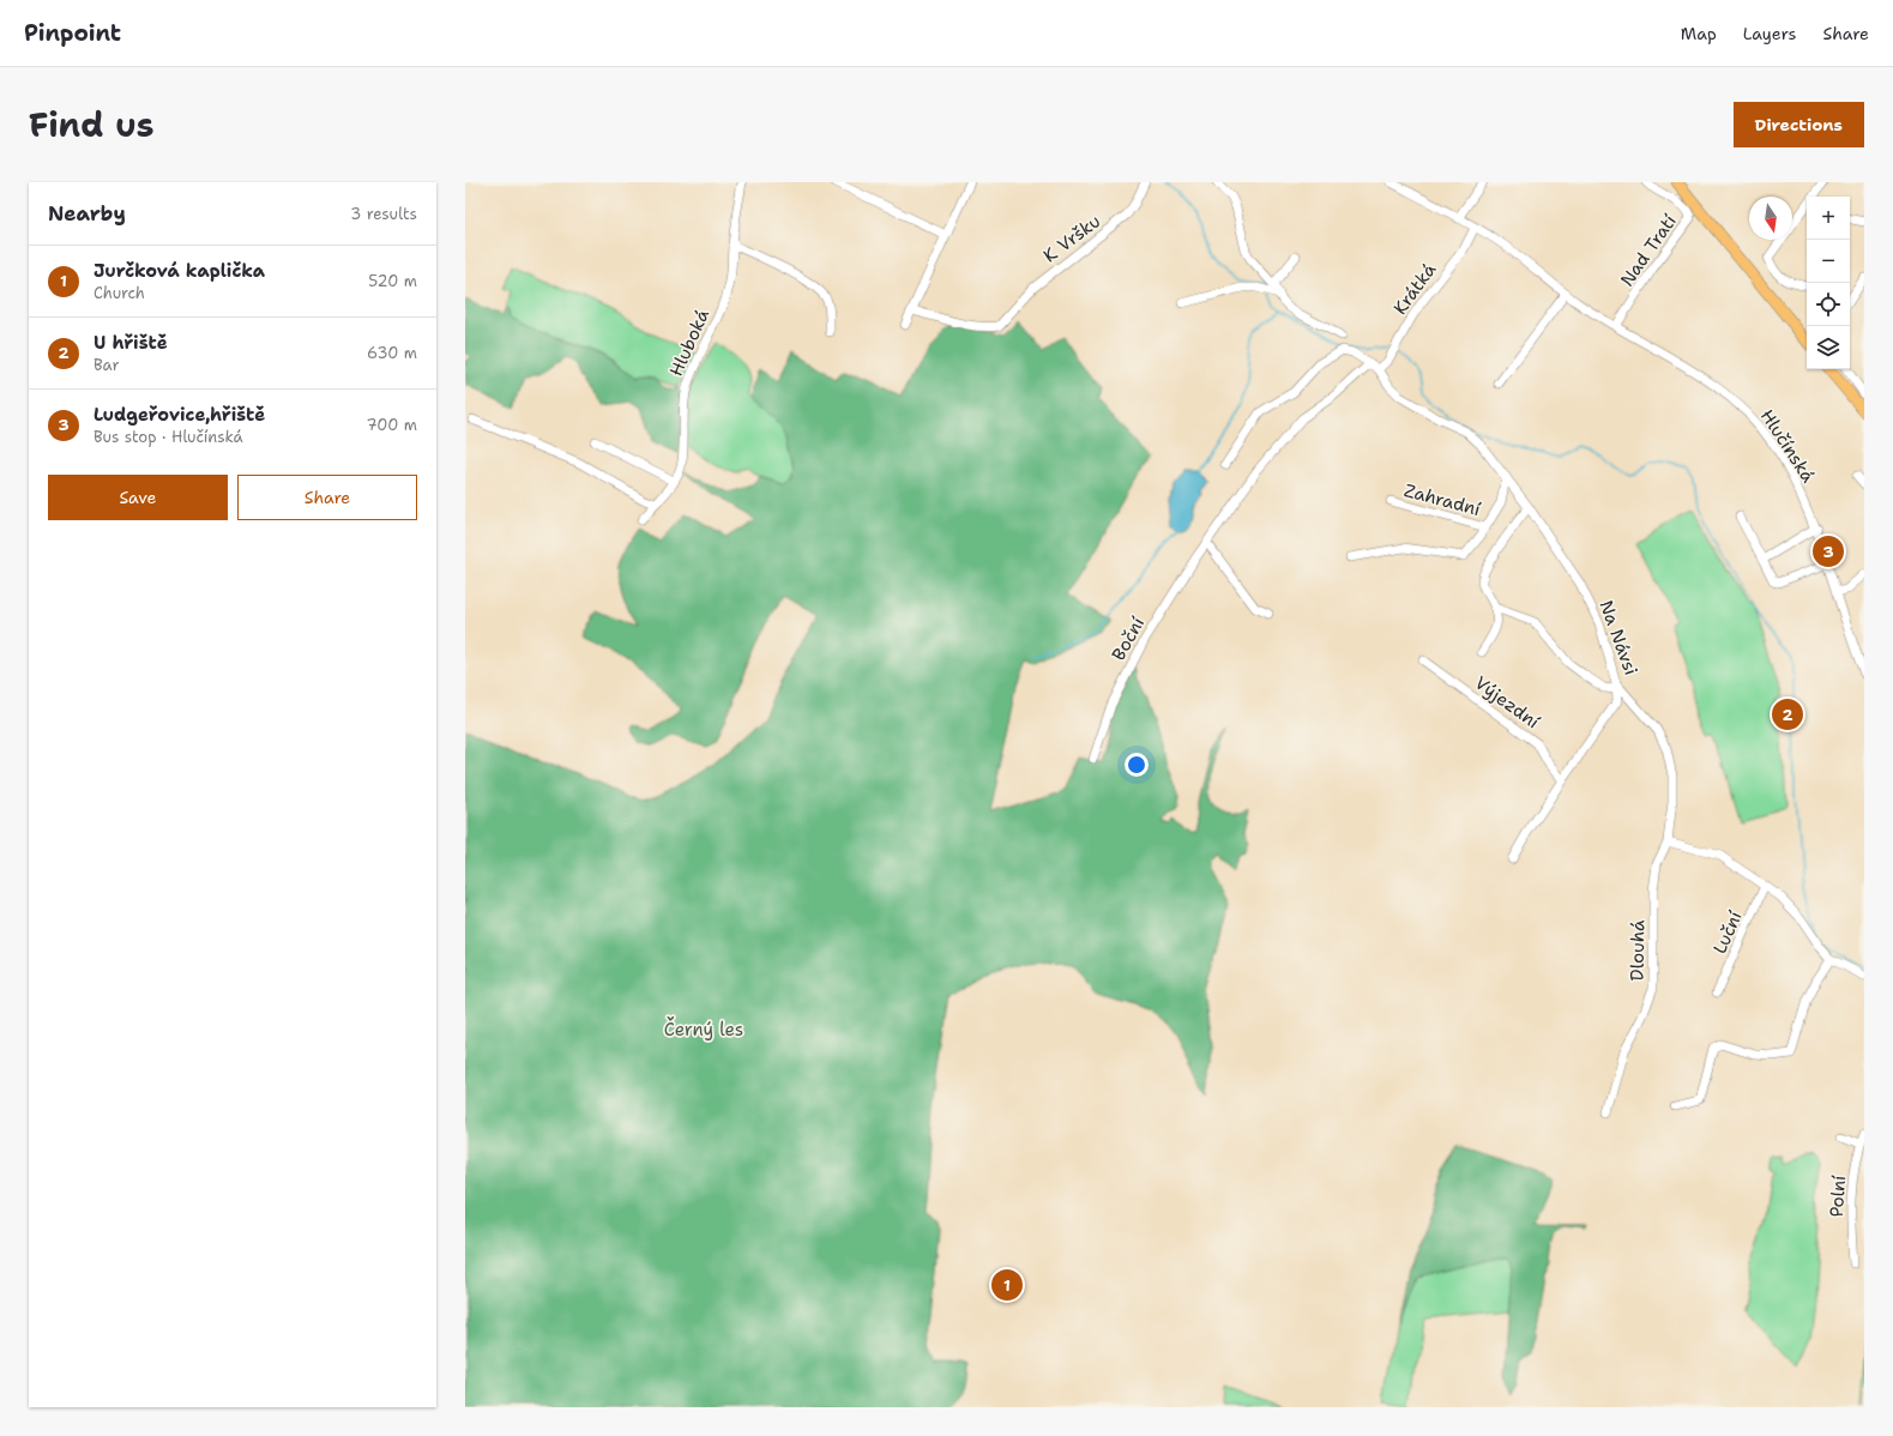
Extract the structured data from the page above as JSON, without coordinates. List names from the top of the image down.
{
  "streets": {
    "street": [
      "K Vršku",
      "Nad Tratí",
      "Krátká",
      "Hluboká",
      "Hlučínská",
      "Zahradní",
      "Na Návsi",
      "Boční",
      "Výjezdní",
      "Luční",
      "Dlouhá",
      "Polní"
    ]
  },
  "crossings": [
    ["Nad Tratí", "Hlučínská"],
    ["Krátká", "Hlučínská"],
    ["Krátká", "Na Návsi"],
    ["Zahradní", "Na Návsi"],
    ["Na Návsi", "Boční"],
    ["Na Návsi", "Dlouhá"]
  ],
  "parks": ["Černý les"],
  "north": "bottom",
  "page": {
    "header": "Pinpoint",
    "nav": ["Map", "Layers", "Share"],
    "title": "Find us",
    "buttons": [
      "Directions",
      ["Save", "Share"]
    ],
    "heading": ["Nearby", "3 results"],
    "map_buttons": ["+", "−"],
    "list": [
      {
        "mark": "1",
        "name": "Jurčková kaplička",
        "note": "Church",
        "value": "520 m"
      },
      {
        "mark": "2",
        "name": "U hřiště",
        "note": "Bar",
        "value": "630 m"
      },
      {
        "mark": "3",
        "name": "Ludgeřovice,hřiště",
        "note": "Bus stop · Hlučínská",
        "value": "700 m"
      }
    ],
    "pins": ["3", "2", "1"]
  }
}
